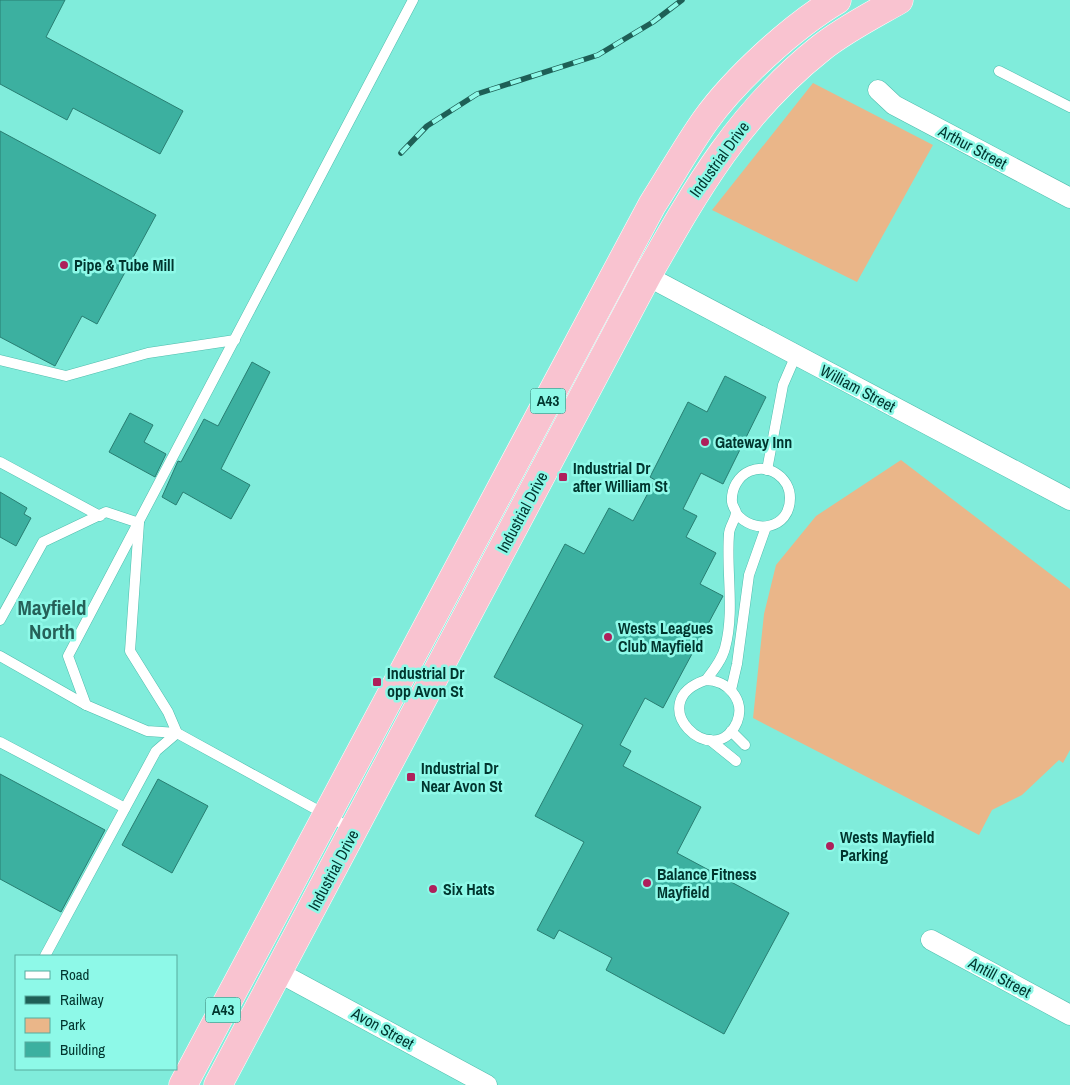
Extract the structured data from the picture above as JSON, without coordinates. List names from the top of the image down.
{
  "streets": {
    "highway": ["Industrial Drive", "A43"],
    "street": [
      "Arthur Street",
      "William Street",
      "Antill Street",
      "Avon Street"
    ]
  },
  "crossings": [
    ["Industrial Drive", "William Street"],
    ["Industrial Drive", "Avon Street"]
  ],
  "districts": ["Mayfield North"],
  "places": {
    "other": [
      "Pipe & Tube Mill",
      "Gateway Inn",
      "Wests Leagues Club Mayfield",
      "Wests Mayfield Parking",
      "Balance Fitness Mayfield",
      "Six Hats"
    ],
    "transit": ["Industrial Dr after William St", "Industrial Dr opp Avon St", "Industrial Dr Near Avon St"]
  },
  "legend": [
    "Road",
    "Railway",
    "Park",
    "Building"
  ]
}
